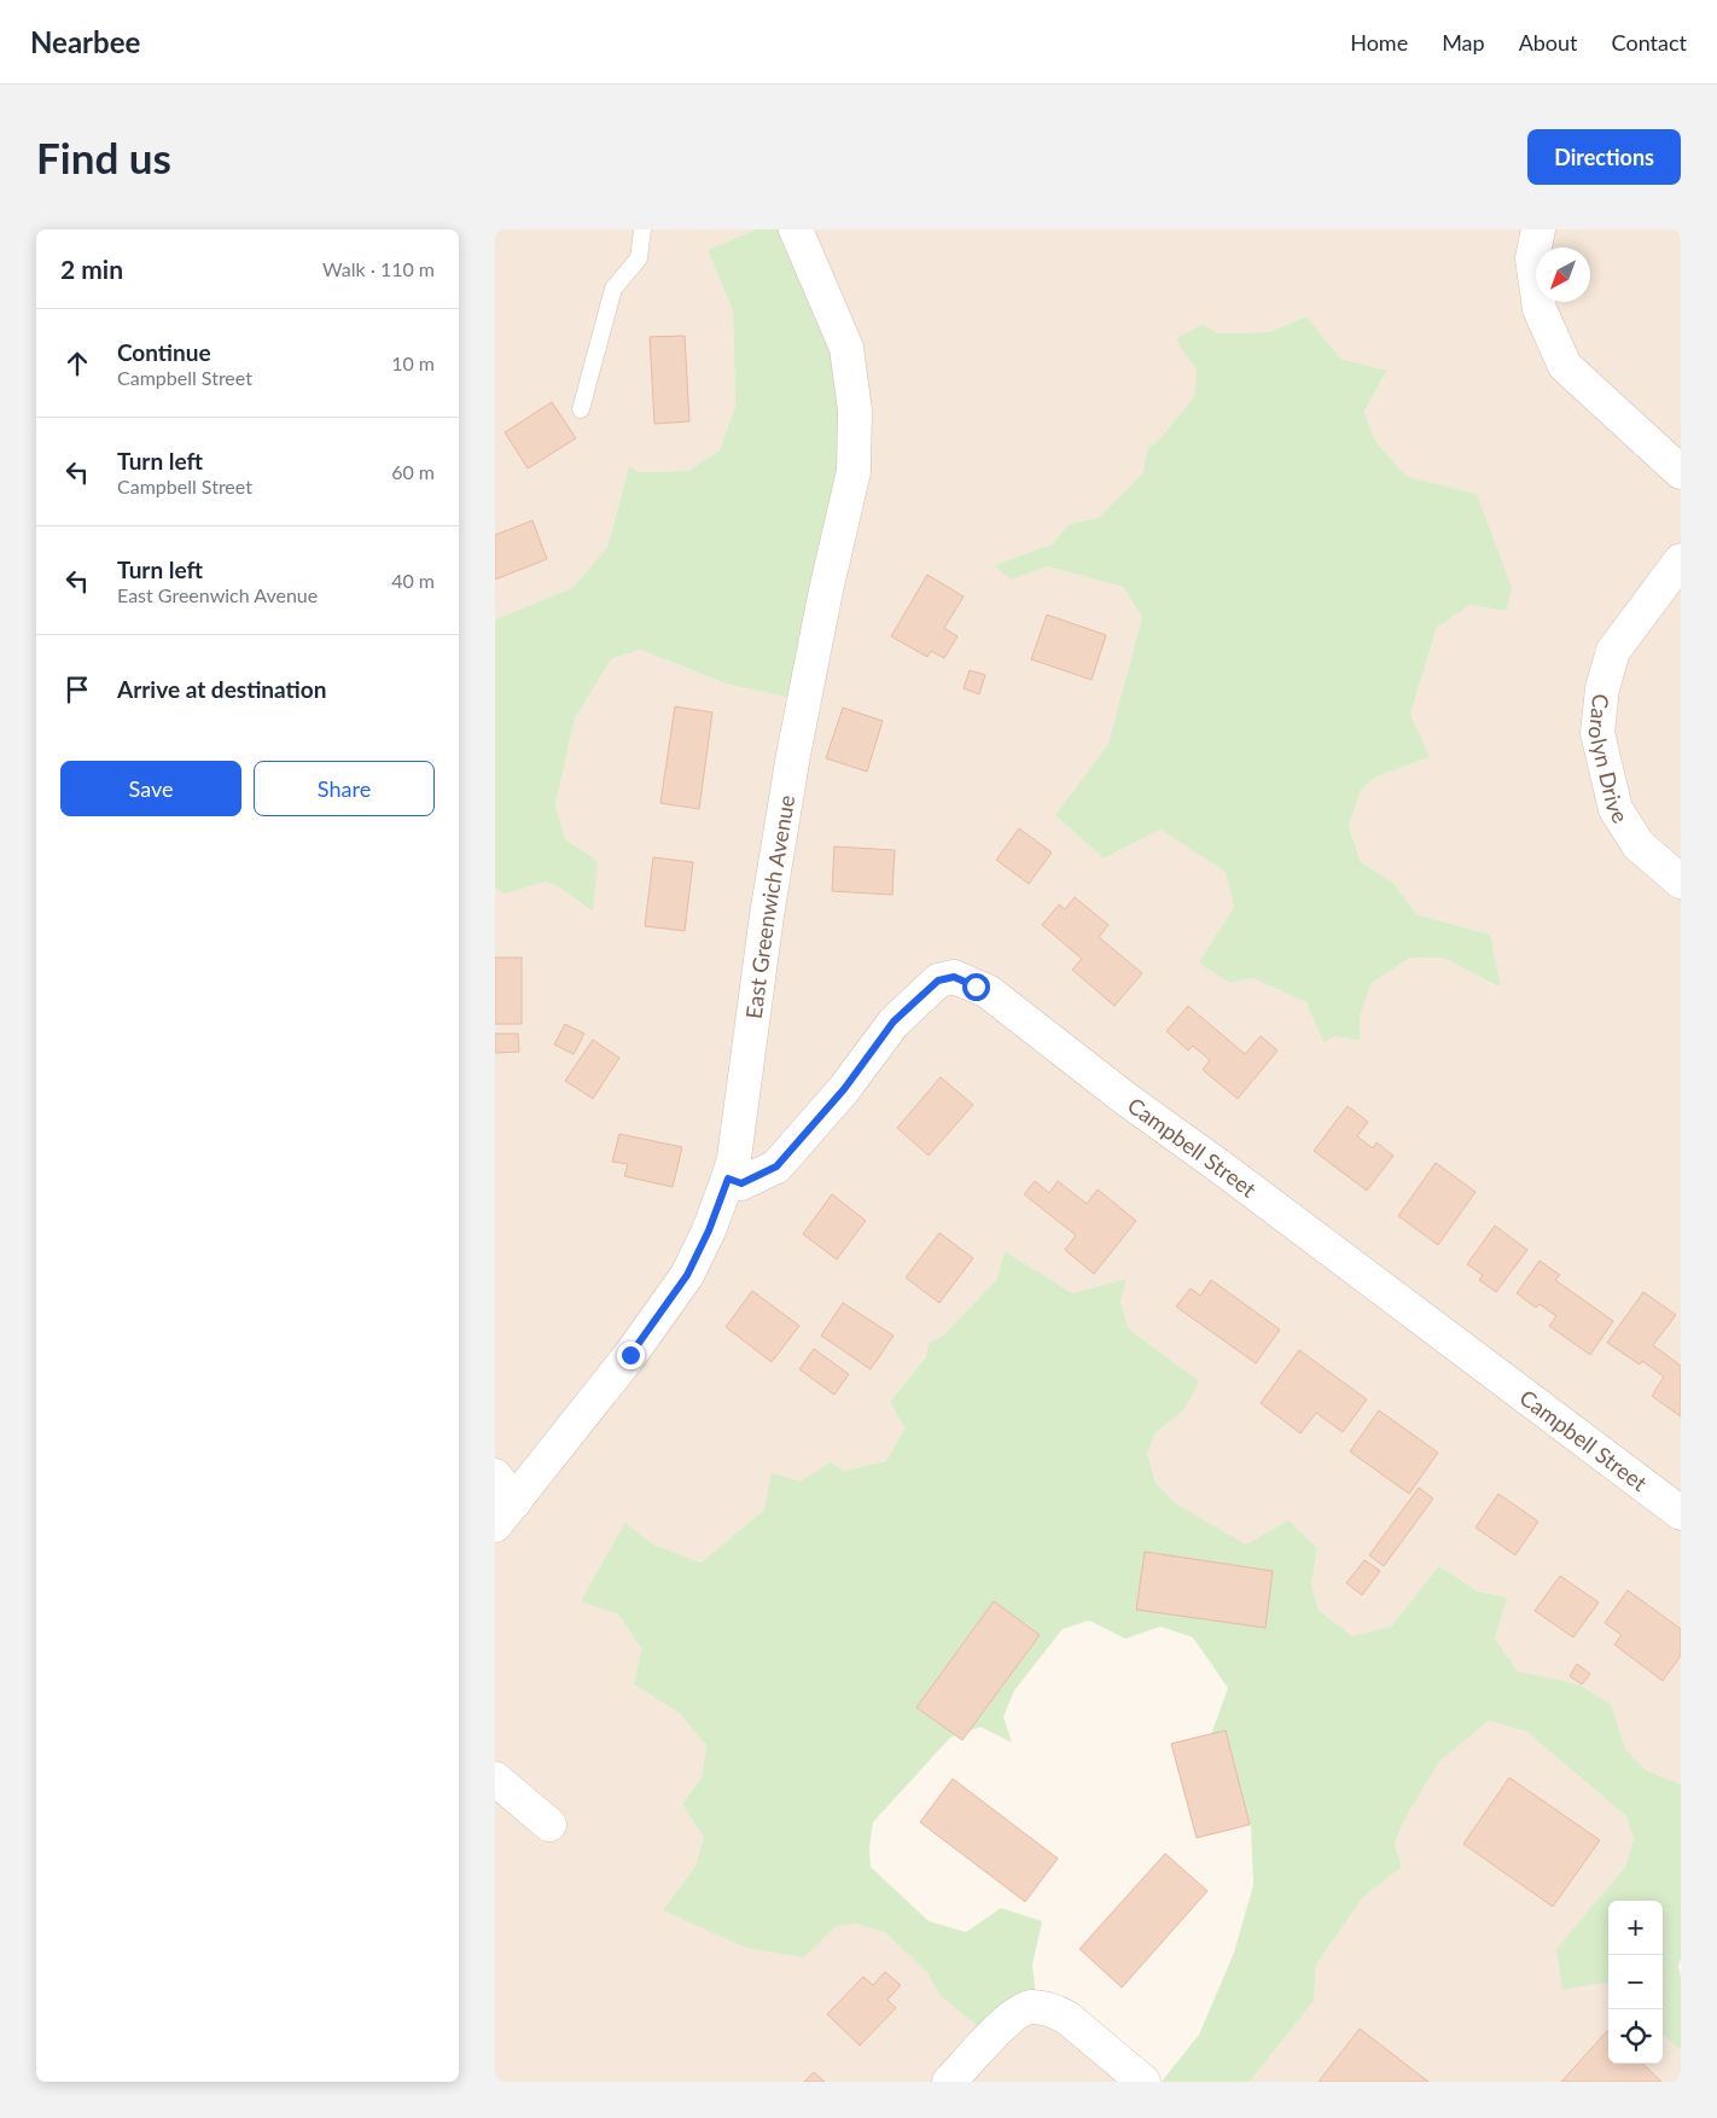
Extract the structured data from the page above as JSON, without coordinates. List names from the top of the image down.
{
  "streets": {
    "street": ["Carolyn Drive", "East Greenwich Avenue", "Campbell Street"]
  },
  "crossings": [
    ["East Greenwich Avenue", "Campbell Street"]
  ],
  "north": "bottom left",
  "page": {
    "header": "Nearbee",
    "nav": [
      "Home",
      "Map",
      "About",
      "Contact"
    ],
    "buttons": [
      "Directions",
      ["Save", "Share"]
    ],
    "title": "Find us",
    "heading": ["2 min", "Walk · 110 m"],
    "list": [
      ["Continue", "Campbell Street", "10 m"],
      ["Turn left", "Campbell Street", "60 m"],
      ["Turn left", "East Greenwich Avenue", "40 m"],
      "Arrive at destination"
    ],
    "map_buttons": ["+", "−"]
  }
}
